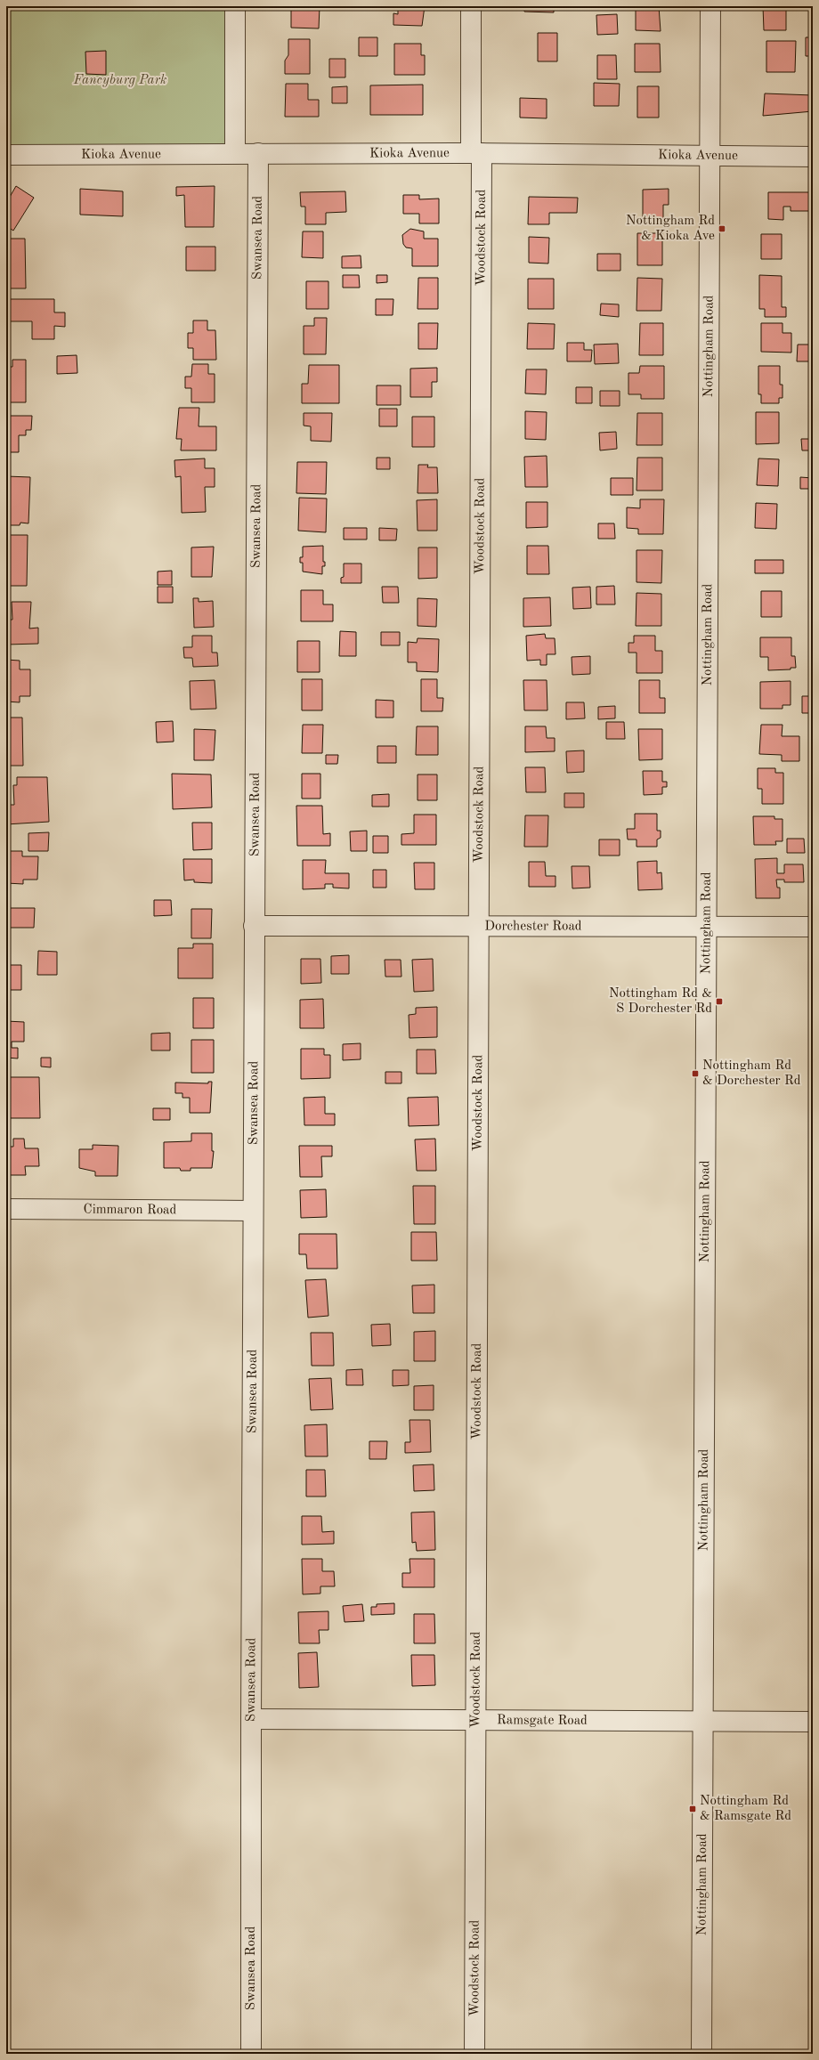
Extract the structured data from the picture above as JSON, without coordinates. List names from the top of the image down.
{
  "streets": {
    "street": [
      "Kioka Avenue",
      "Swansea Road",
      "Woodstock Road",
      "Nottingham Road",
      "Dorchester Road",
      "Cimmaron Road",
      "Ramsgate Road"
    ]
  },
  "crossings": [
    ["Kioka Avenue", "Swansea Road"],
    ["Kioka Avenue", "Woodstock Road"],
    ["Kioka Avenue", "Nottingham Road"],
    ["Swansea Road", "Dorchester Road"],
    ["Swansea Road", "Cimmaron Road"],
    ["Swansea Road", "Ramsgate Road"],
    ["Woodstock Road", "Dorchester Road"],
    ["Woodstock Road", "Ramsgate Road"],
    ["Nottingham Road", "Dorchester Road"],
    ["Nottingham Road", "Ramsgate Road"]
  ],
  "parks": ["Fancyburg Park"],
  "places": {
    "transit": [
      "Nottingham Rd & Kioka Ave",
      "Nottingham Rd & S Dorchester Rd",
      "Nottingham Rd & Dorchester Rd",
      "Nottingham Rd & Ramsgate Rd"
    ]
  }
}
